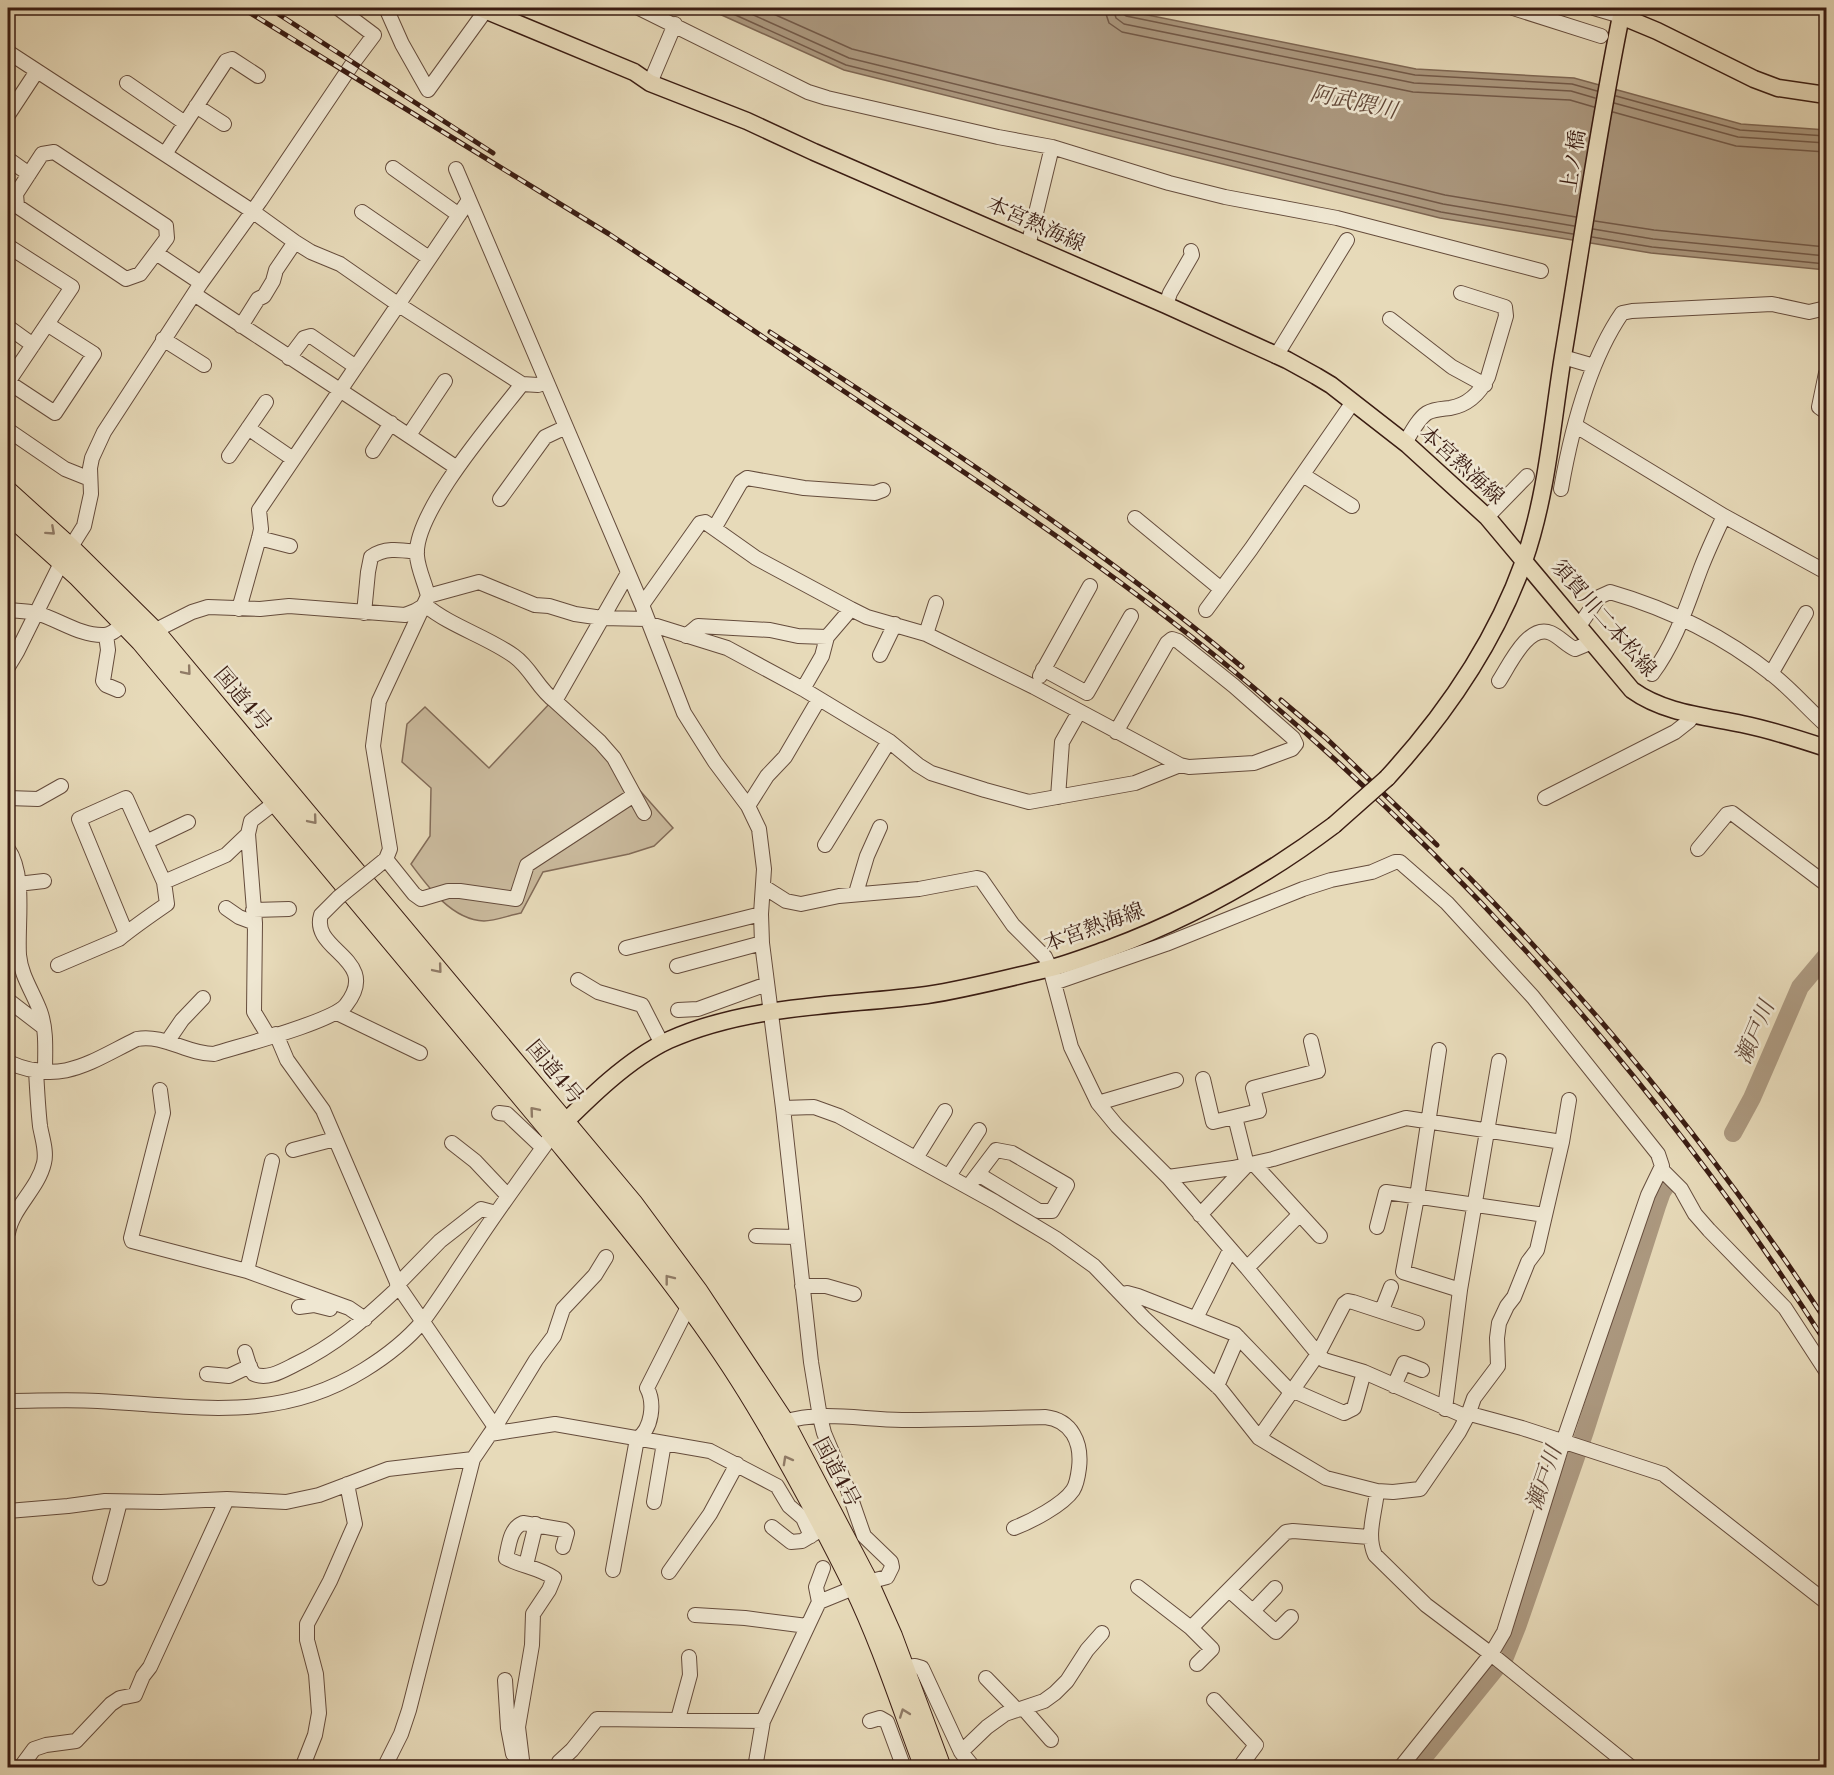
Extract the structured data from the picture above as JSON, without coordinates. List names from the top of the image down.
{
  "streets": {
    "highway": ["国道4号"],
    "main road": ["上ノ橋", "本宮熱海線", "須賀川二本松線"]
  },
  "crossings": [
    ["上ノ橋", "本宮熱海線"],
    ["本宮熱海線", "須賀川二本松線"],
    ["本宮熱海線", "国道4号"]
  ],
  "water": ["阿武隈川", "瀬戸川"]
}
